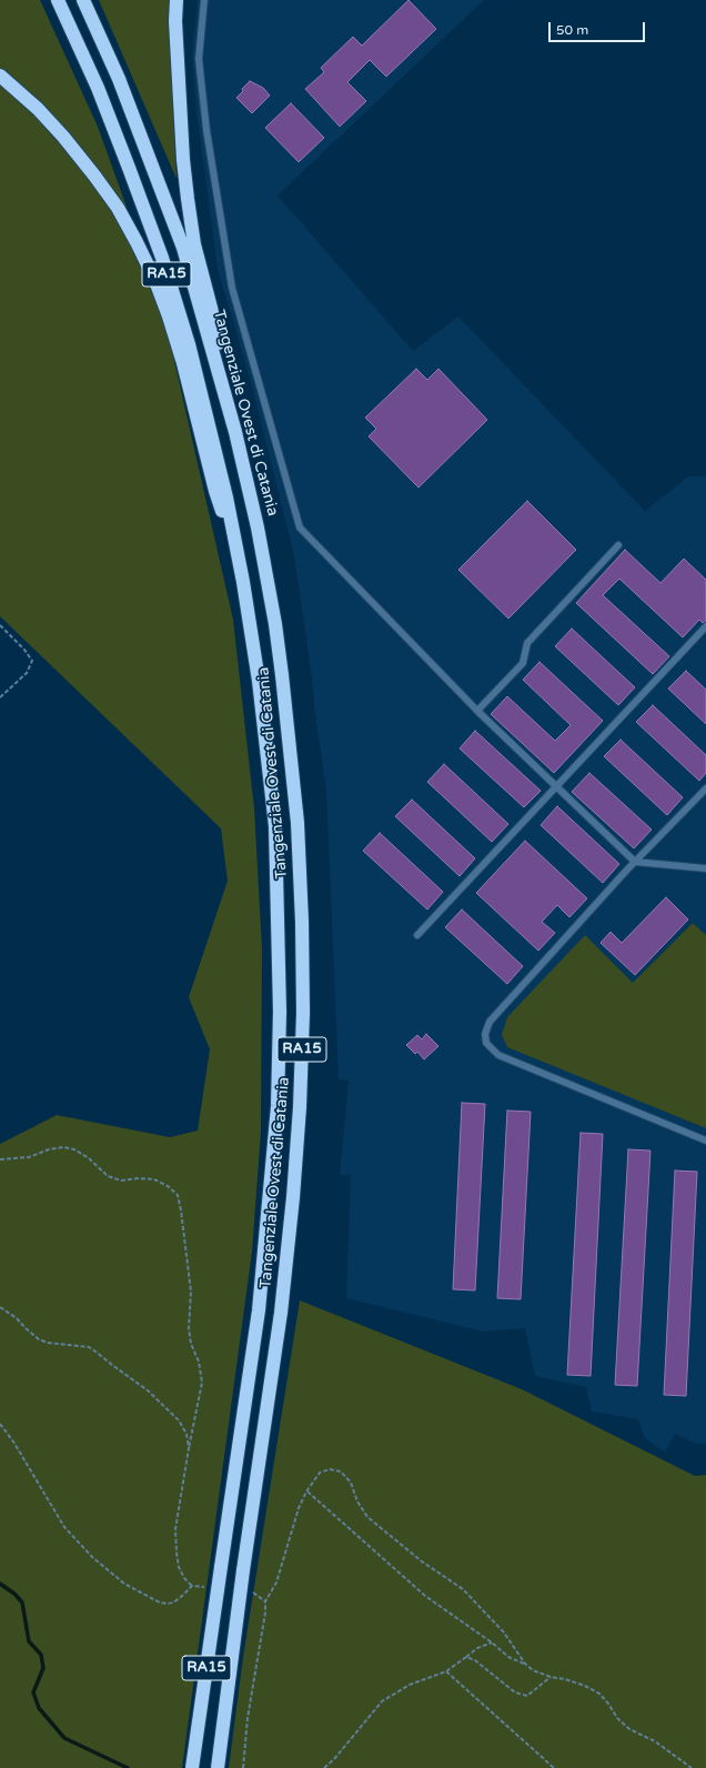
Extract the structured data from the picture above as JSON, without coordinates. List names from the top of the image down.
{
  "streets": {
    "highway": ["RA15", "Tangenziale Ovest di Catania"]
  },
  "scale_bar": "50 m"
}
